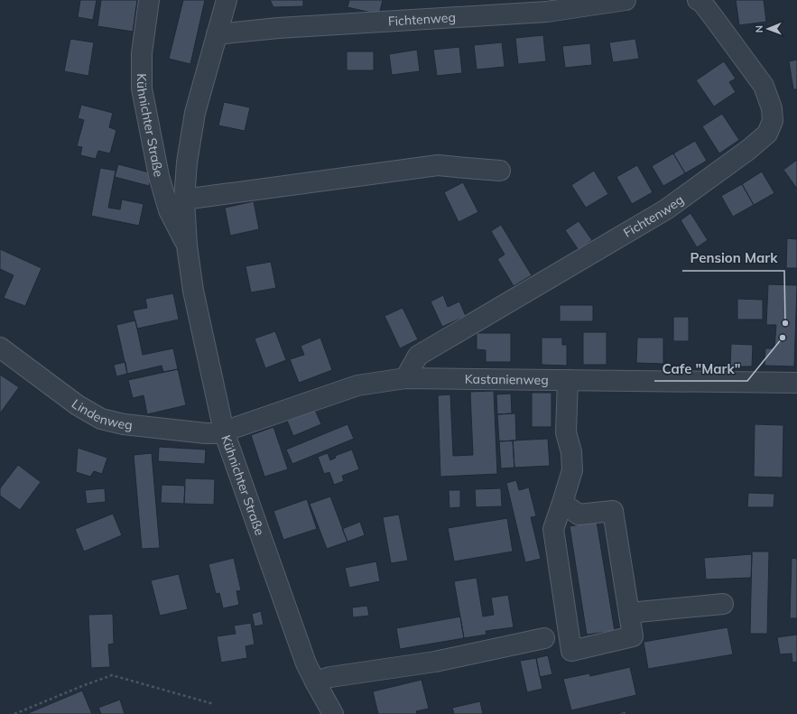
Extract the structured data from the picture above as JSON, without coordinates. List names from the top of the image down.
{
  "streets": {
    "street": [
      "Fichtenweg",
      "Kühnichter Straße",
      "Kastanienweg",
      "Lindenweg"
    ]
  },
  "crossings": [
    ["Fichtenweg", "Kühnichter Straße"],
    ["Fichtenweg", "Kastanienweg"],
    ["Kühnichter Straße", "Kastanienweg"],
    ["Kühnichter Straße", "Lindenweg"],
    ["Kastanienweg", "Lindenweg"]
  ],
  "places": ["Pension Mark", "Cafe \"Mark\""],
  "north": "left"
}
